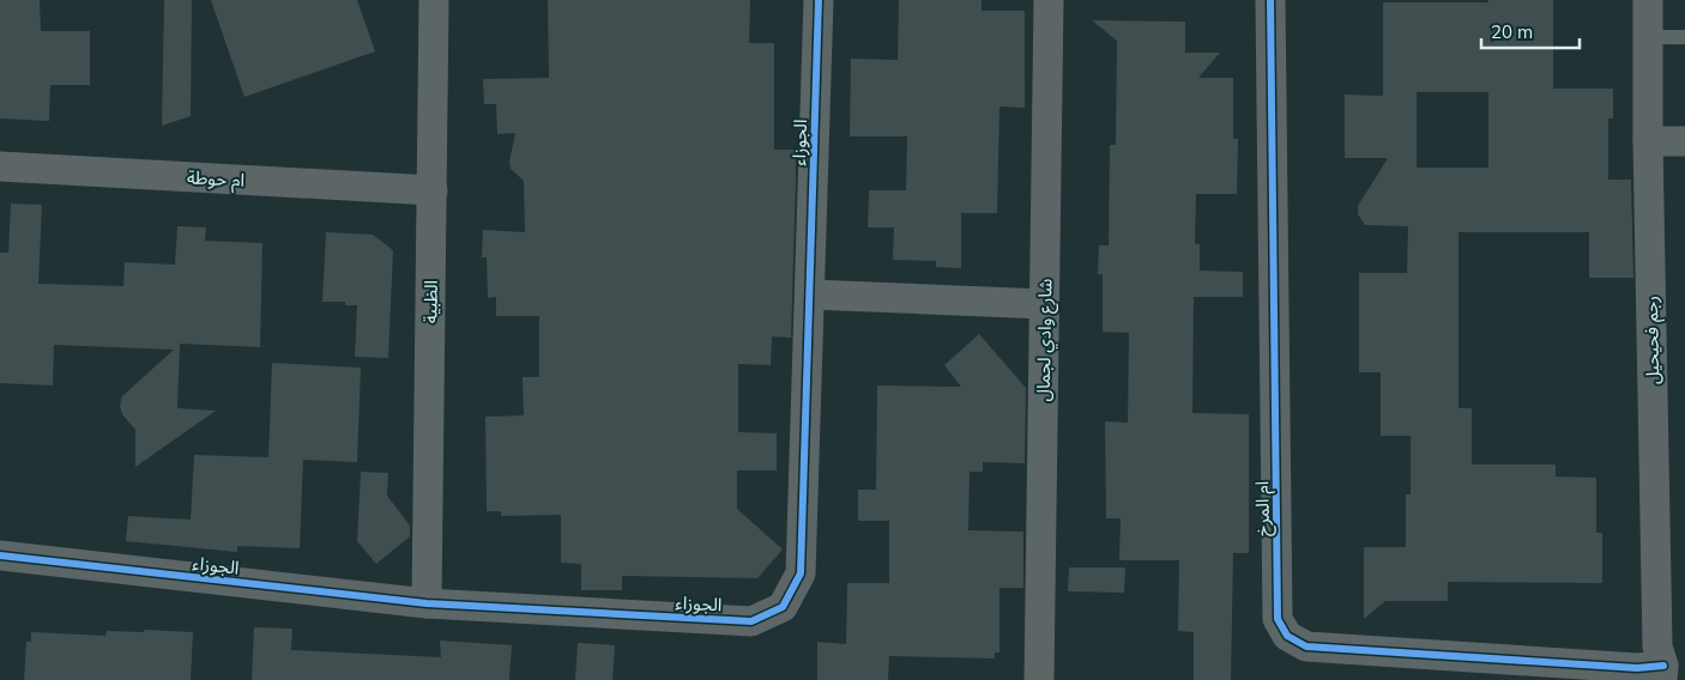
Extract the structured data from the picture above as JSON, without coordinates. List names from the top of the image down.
{
  "streets": {
    "street": [
      "الجوزاء",
      "ام حوطة",
      "الظبية",
      "شارع وادي لجمال",
      "رجم فحيحيل",
      "ام المرخ"
    ]
  },
  "crossings": [
    ["الجوزاء", "الظبية"],
    ["ام حوطة", "الظبية"],
    ["رجم فحيحيل", "ام المرخ"]
  ],
  "scale_bar": "20 m"
}
